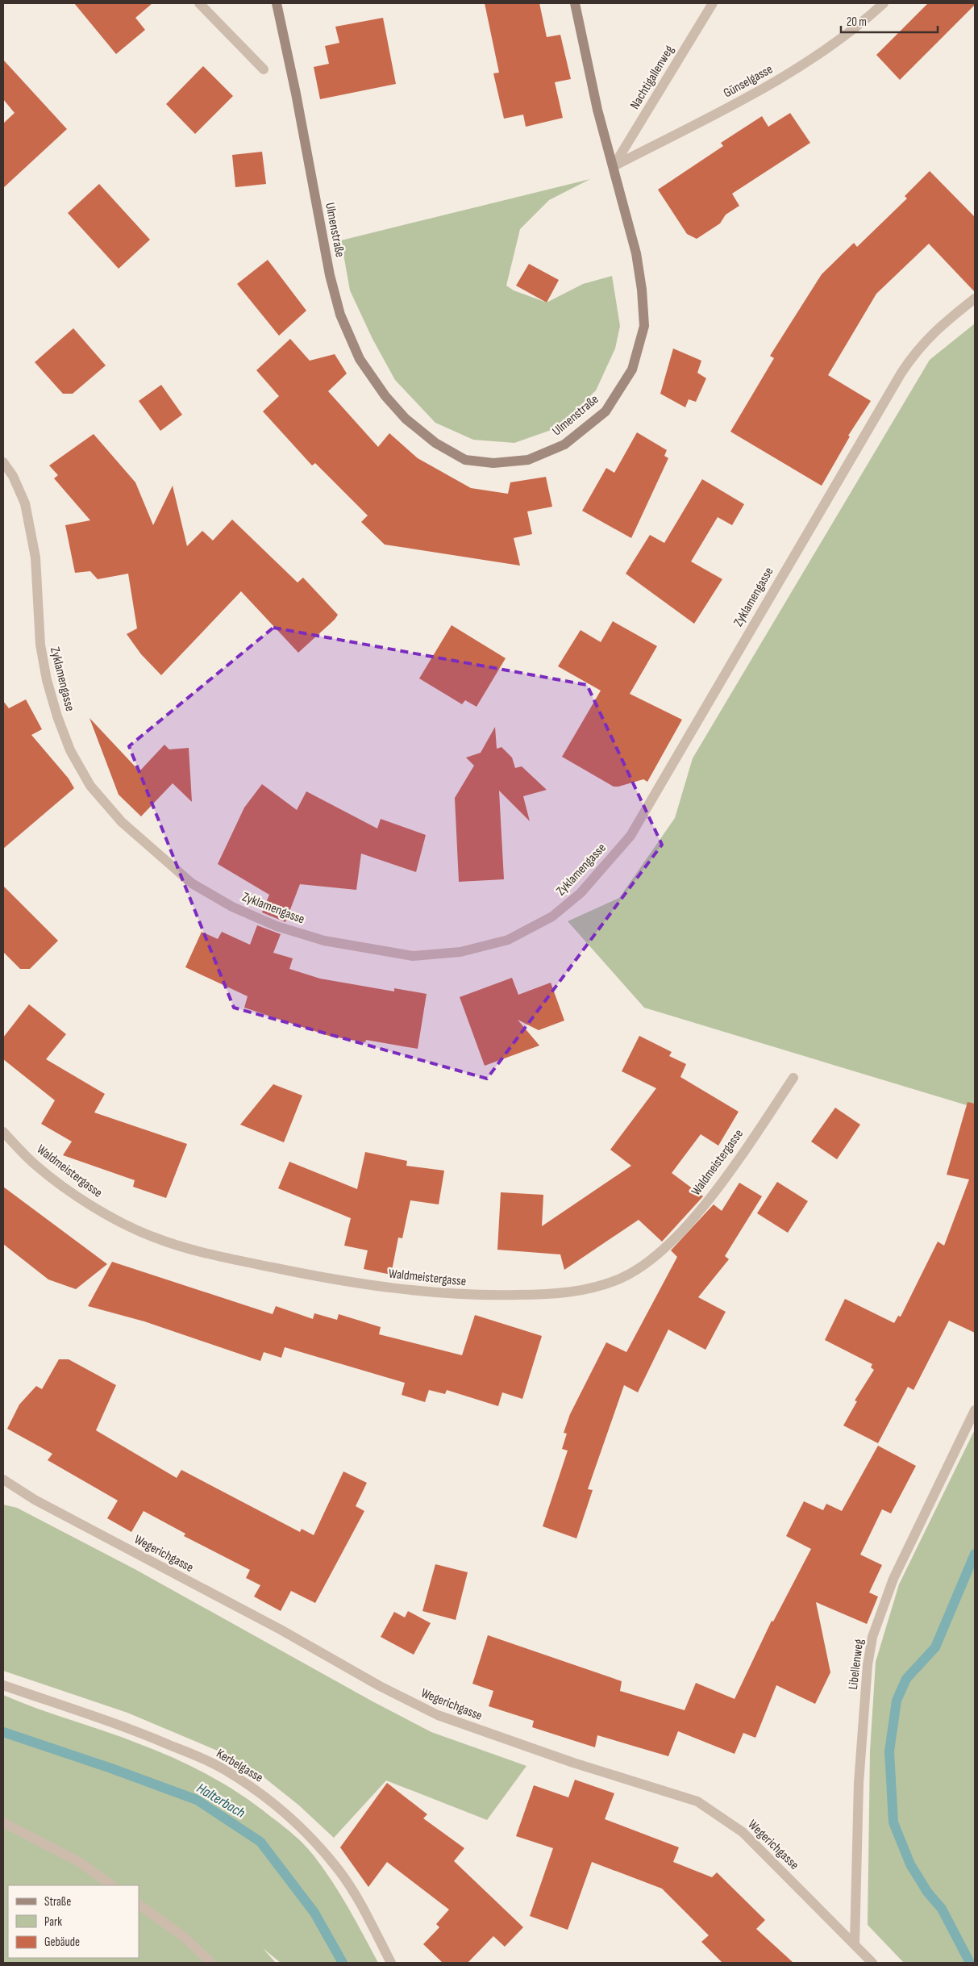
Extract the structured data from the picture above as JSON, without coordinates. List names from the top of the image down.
{
  "streets": {
    "street": [
      "Nachtigallenweg",
      "Günselgasse",
      "Ulmenstraße",
      "Zyklamengasse",
      "Waldmeistergasse",
      "Wegerichgasse",
      "Libellenweg",
      "Kerbelgasse"
    ]
  },
  "crossings": [
    ["Nachtigallenweg", "Günselgasse"],
    ["Nachtigallenweg", "Ulmenstraße"],
    ["Günselgasse", "Ulmenstraße"],
    ["Wegerichgasse", "Libellenweg"]
  ],
  "water": ["Halterbach"],
  "legend": ["Straße", "Park", "Gebäude"],
  "scale_bar": "20 m"
}
